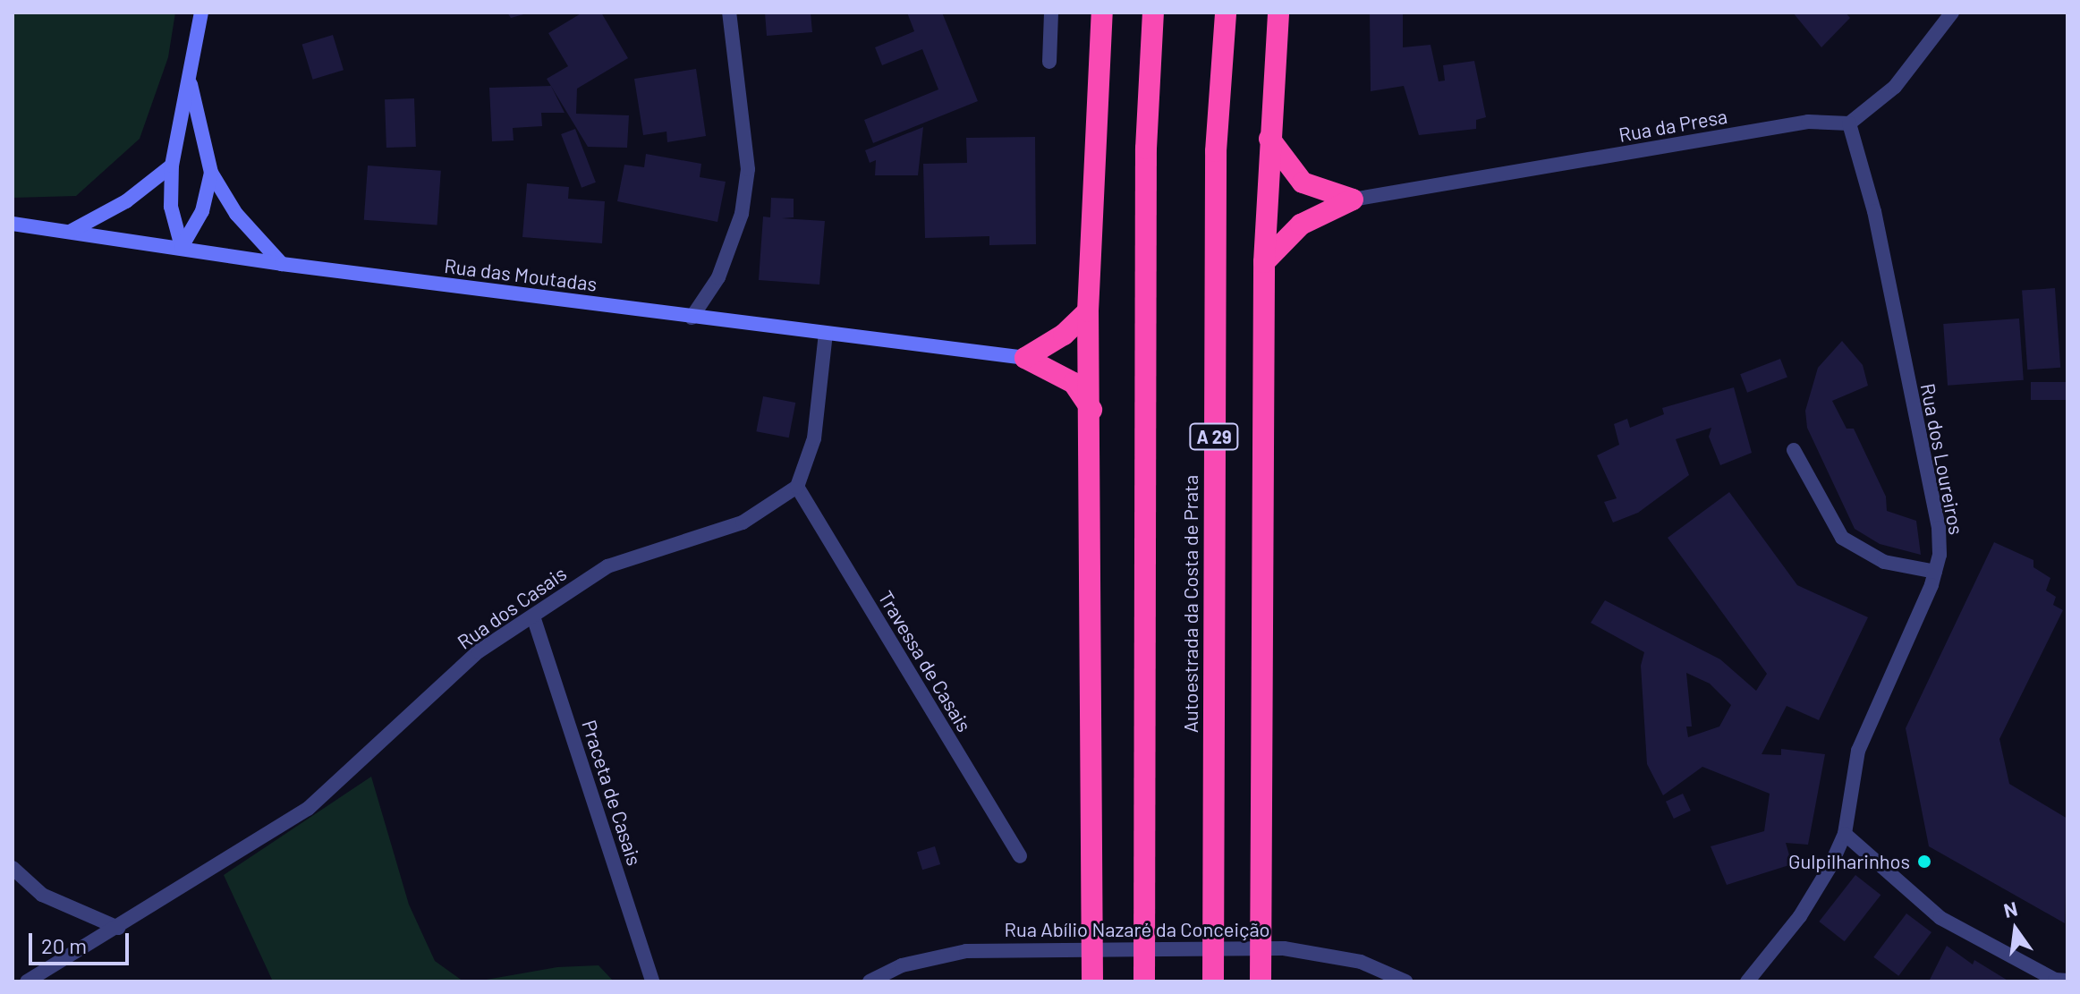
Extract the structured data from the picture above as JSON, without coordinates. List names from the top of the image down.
{
  "streets": {
    "highway": ["A 29", "Autoestrada da Costa de Prata"],
    "main road": ["Rua das Moutadas"],
    "street": [
      "Rua da Presa",
      "Rua dos Loureiros",
      "Rua dos Casais",
      "Travessa de Casais",
      "Praceta de Casais",
      "Rua Abílio Nazaré da Conceição"
    ]
  },
  "crossings": [
    ["Rua da Presa", "Rua dos Loureiros"],
    ["Rua dos Casais", "Travessa de Casais"],
    ["Rua dos Casais", "Praceta de Casais"]
  ],
  "places": ["Gulpilharinhos"],
  "scale_bar": "20 m",
  "north": "top"
}
